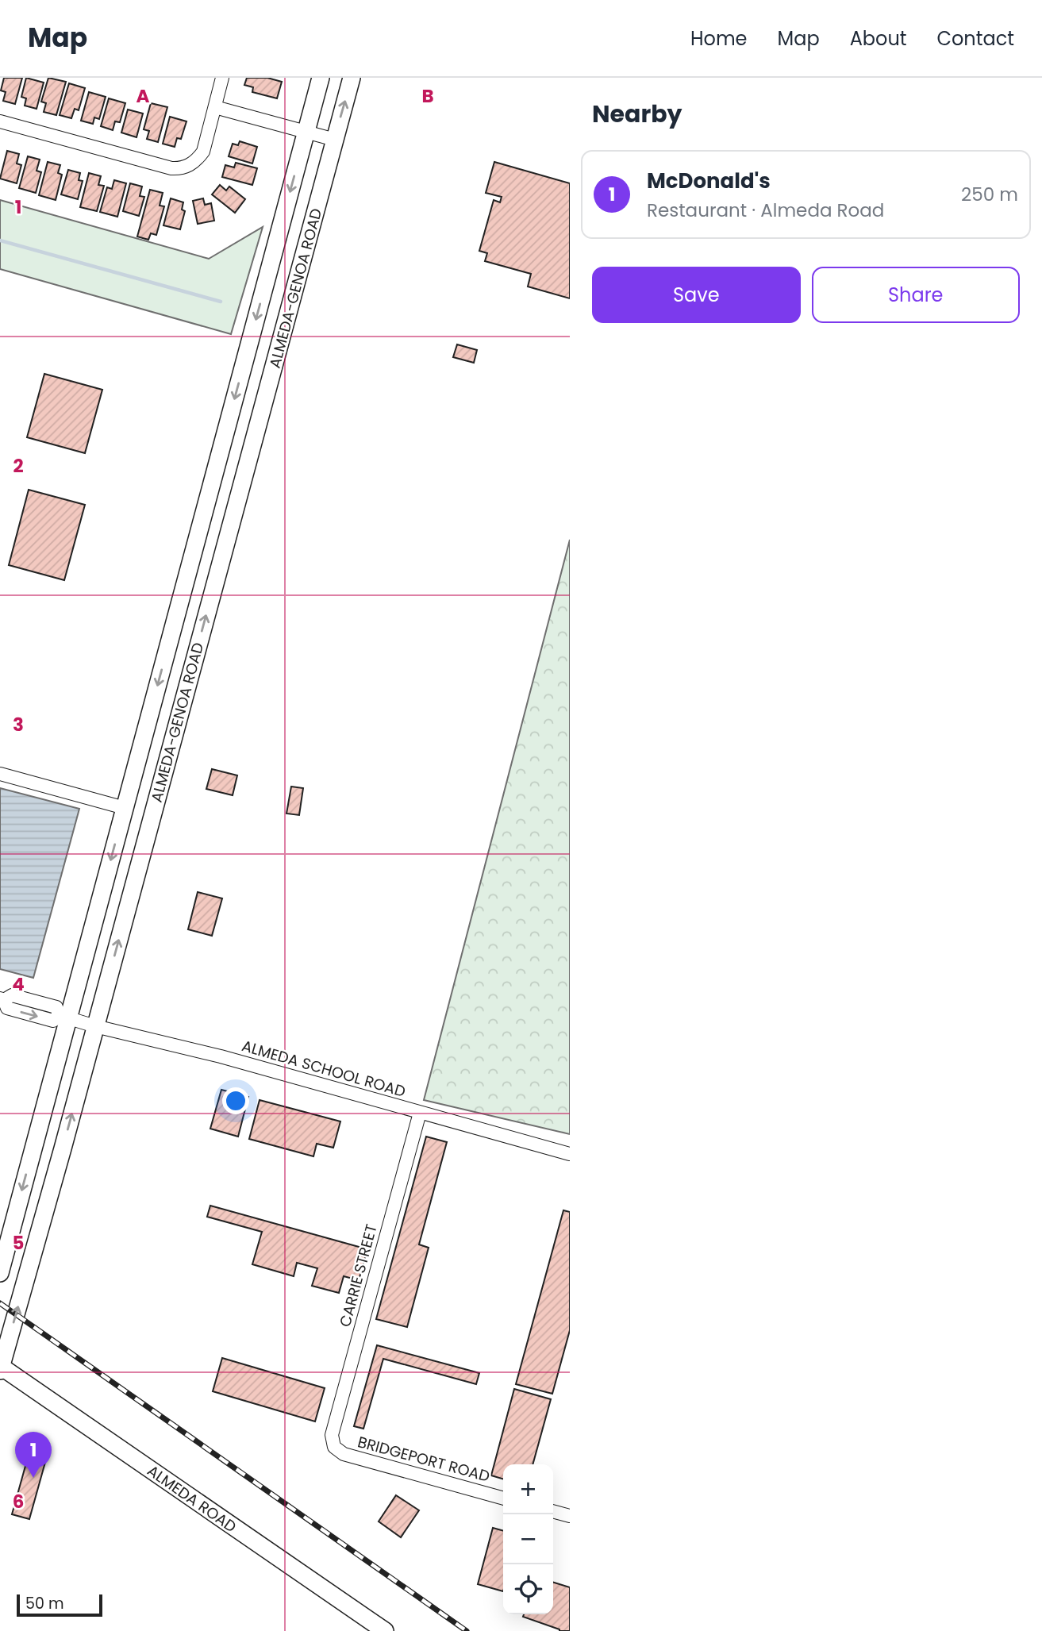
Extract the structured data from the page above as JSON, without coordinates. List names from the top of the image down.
{
  "streets": {
    "main road": ["ALMEDA-GENOA ROAD", "ALMEDA ROAD"],
    "street": ["ALMEDA SCHOOL ROAD", "CARRIE STREET", "BRIDGEPORT ROAD"]
  },
  "crossings": [
    ["ALMEDA-GENOA ROAD", "ALMEDA SCHOOL ROAD"],
    ["ALMEDA-GENOA ROAD", "ALMEDA ROAD"],
    ["ALMEDA SCHOOL ROAD", "CARRIE STREET"],
    ["CARRIE STREET", "BRIDGEPORT ROAD"]
  ],
  "scale_bar": "50 m",
  "page": {
    "header": "Map",
    "nav": [
      "Home",
      "Map",
      "About",
      "Contact"
    ],
    "heading": "Nearby",
    "list": [
      {
        "mark": "1",
        "name": "McDonald's",
        "note": "Restaurant · Almeda Road",
        "value": "250 m"
      }
    ],
    "buttons": ["Save", "Share"],
    "pins": "1",
    "map_buttons": ["+", "−"],
    "scale": "50 m"
  },
  "grid": {
    "columns": ["A", "B"],
    "rows": [
      "1",
      "2",
      "3",
      "4",
      "5",
      "6"
    ]
  }
}
